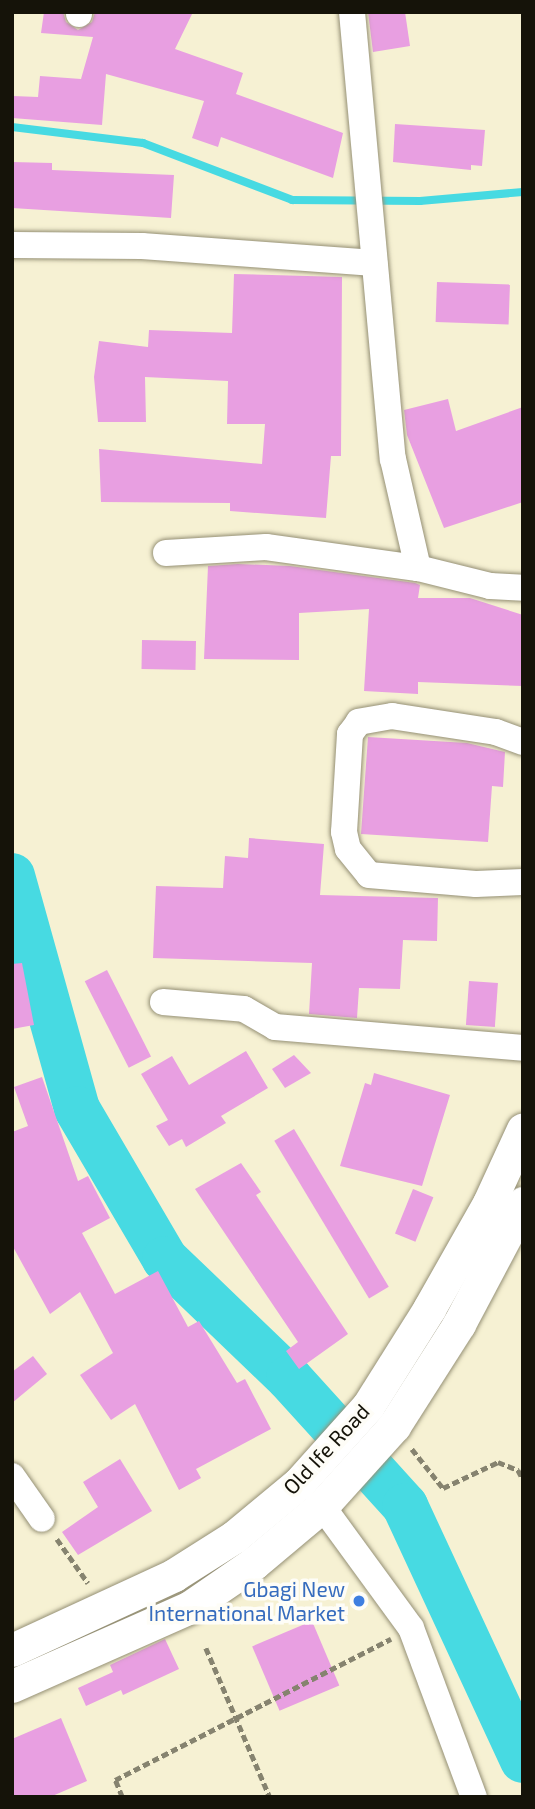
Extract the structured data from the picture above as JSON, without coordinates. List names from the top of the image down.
{
  "streets": {
    "main road": ["Old Ife Road"]
  },
  "places": ["Gbagi New International Market"]
}
